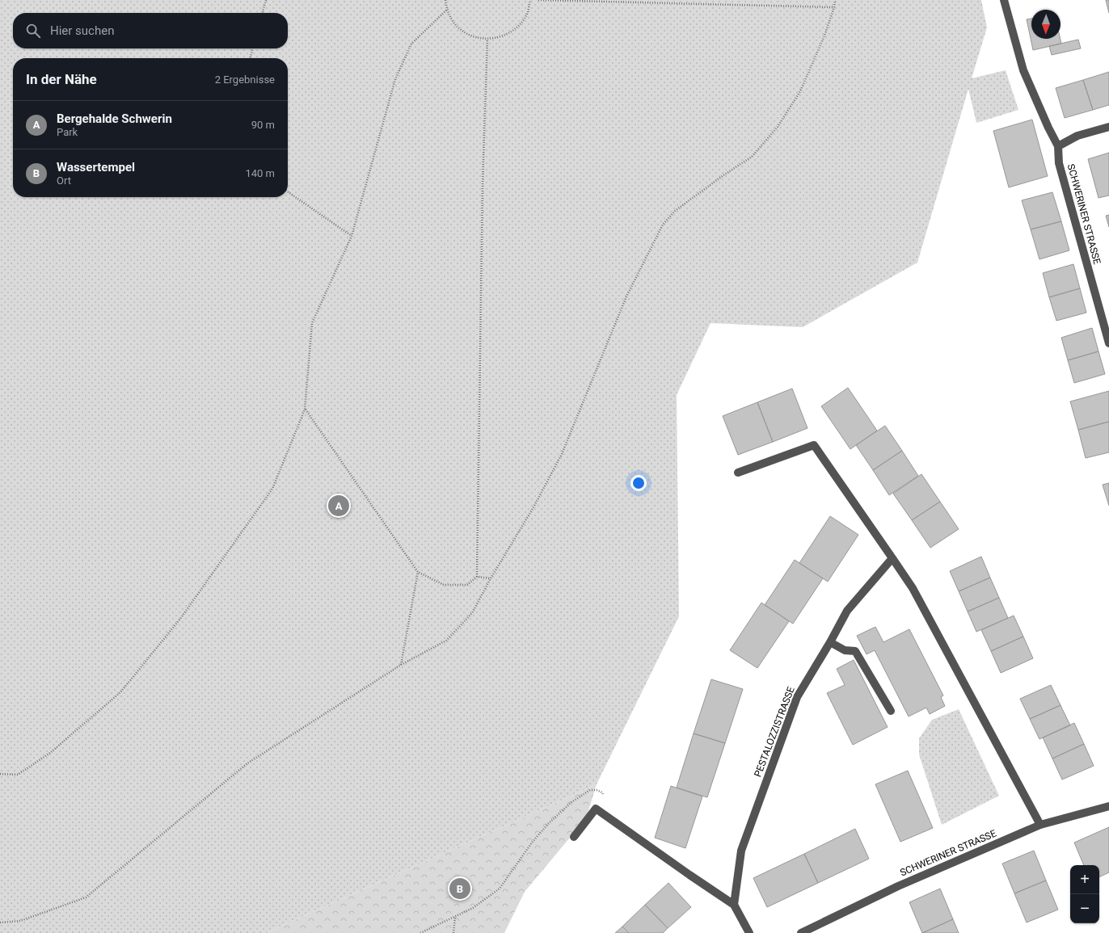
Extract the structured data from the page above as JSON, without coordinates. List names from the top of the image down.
{
  "streets": {
    "street": ["SCHWERINER STRASSE", "PESTALOZZISTRASSE"]
  },
  "north": "bottom",
  "page": {
    "search": "Hier suchen",
    "heading": ["In der Nähe", "2 Ergebnisse"],
    "list": [
      {
        "mark": "A",
        "name": "Bergehalde Schwerin",
        "note": "Park",
        "value": "90 m"
      },
      {
        "mark": "B",
        "name": "Wassertempel",
        "note": "Ort",
        "value": "140 m"
      }
    ],
    "pins": ["A", "B"],
    "map_buttons": ["+", "−"]
  }
}
